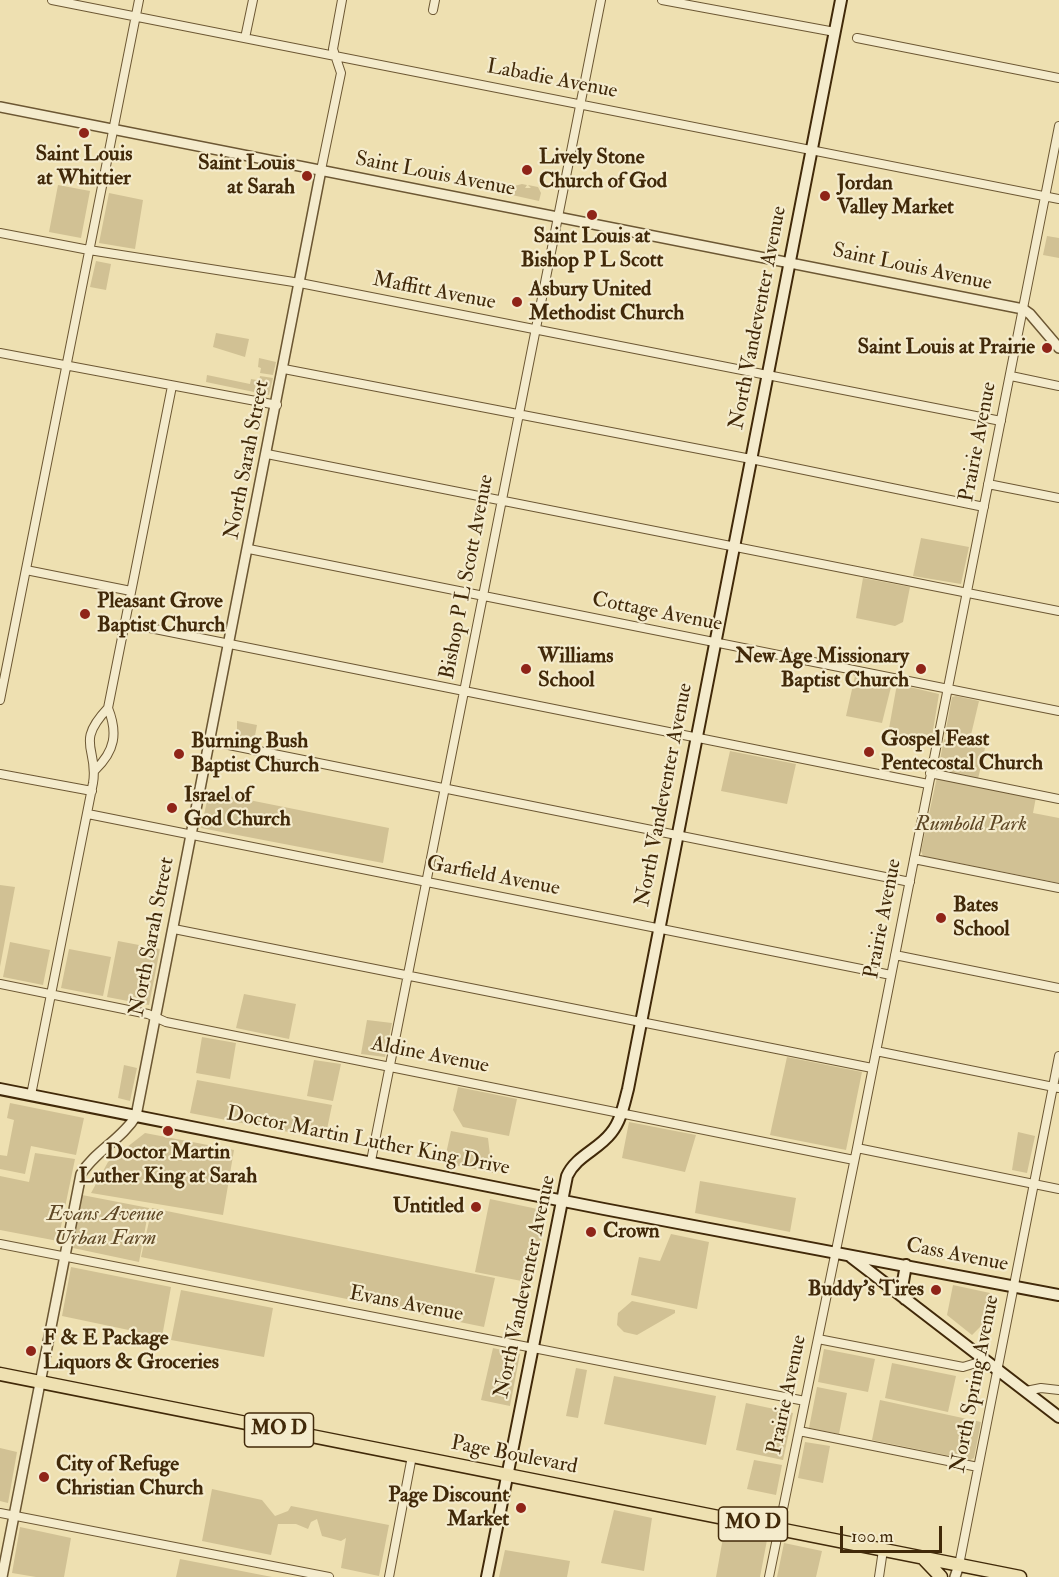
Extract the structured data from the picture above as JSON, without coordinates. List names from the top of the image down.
{
  "streets": {
    "main road": [
      "North Vandeventer Avenue",
      "Doctor Martin Luther King Drive",
      "Cass Avenue",
      "MO D",
      "Page Boulevard"
    ],
    "street": [
      "Labadie Avenue",
      "Saint Louis Avenue",
      "Maffitt Avenue",
      "Prairie Avenue",
      "North Sarah Street",
      "Bishop P L Scott Avenue",
      "Cottage Avenue",
      "Garfield Avenue",
      "Aldine Avenue",
      "Evans Avenue",
      "North Spring Avenue"
    ]
  },
  "crossings": [
    ["Labadie Avenue", "North Vandeventer Avenue"],
    ["Labadie Avenue", "Prairie Avenue"],
    ["Labadie Avenue", "North Sarah Street"],
    ["Labadie Avenue", "Bishop P L Scott Avenue"],
    ["Saint Louis Avenue", "North Vandeventer Avenue"],
    ["Saint Louis Avenue", "Prairie Avenue"],
    ["Saint Louis Avenue", "North Sarah Street"],
    ["Saint Louis Avenue", "Bishop P L Scott Avenue"],
    ["Maffitt Avenue", "North Vandeventer Avenue"],
    ["Maffitt Avenue", "Prairie Avenue"],
    ["Maffitt Avenue", "North Sarah Street"],
    ["Maffitt Avenue", "Bishop P L Scott Avenue"],
    ["North Vandeventer Avenue", "Cottage Avenue"],
    ["North Vandeventer Avenue", "Garfield Avenue"],
    ["North Vandeventer Avenue", "Aldine Avenue"],
    ["North Vandeventer Avenue", "Doctor Martin Luther King Drive"],
    ["North Vandeventer Avenue", "Evans Avenue"],
    ["North Vandeventer Avenue", "Page Boulevard"],
    ["Prairie Avenue", "Cottage Avenue"],
    ["Prairie Avenue", "Garfield Avenue"],
    ["Prairie Avenue", "Aldine Avenue"],
    ["Prairie Avenue", "Doctor Martin Luther King Drive"],
    ["Prairie Avenue", "Cass Avenue"],
    ["Prairie Avenue", "Evans Avenue"],
    ["Prairie Avenue", "Page Boulevard"],
    ["North Sarah Street", "Cottage Avenue"],
    ["North Sarah Street", "Garfield Avenue"],
    ["North Sarah Street", "Aldine Avenue"],
    ["North Sarah Street", "Doctor Martin Luther King Drive"],
    ["Bishop P L Scott Avenue", "Cottage Avenue"],
    ["Bishop P L Scott Avenue", "Garfield Avenue"],
    ["Bishop P L Scott Avenue", "Aldine Avenue"],
    ["Bishop P L Scott Avenue", "Doctor Martin Luther King Drive"],
    ["Doctor Martin Luther King Drive", "Cass Avenue"],
    ["Cass Avenue", "North Spring Avenue"],
    ["North Spring Avenue", "Page Boulevard"]
  ],
  "parks": ["Rumbold Park", "Evans Avenue Urban Farm"],
  "places": [
    "Saint Louis at Whittier",
    "Lively Stone Church of God",
    "Saint Louis at Sarah",
    "Jordan Valley Market",
    "Saint Louis at Bishop P L Scott",
    "Asbury United Methodist Church",
    "Saint Louis at Prairie",
    "Pleasant Grove Baptist Church",
    "Williams School",
    "New Age Missionary Baptist Church",
    "Gospel Feast Pentecostal Church",
    "Burning Bush Baptist Church",
    "Israel of God Church",
    "Bates School",
    "Doctor Martin Luther King at Sarah",
    "Untitled",
    "Crown",
    "Buddy's Tires",
    "F & E Package Liquors & Groceries",
    "City of Refuge Christian Church",
    "Page Discount Market"
  ],
  "scale_bar": "100 m"
}
